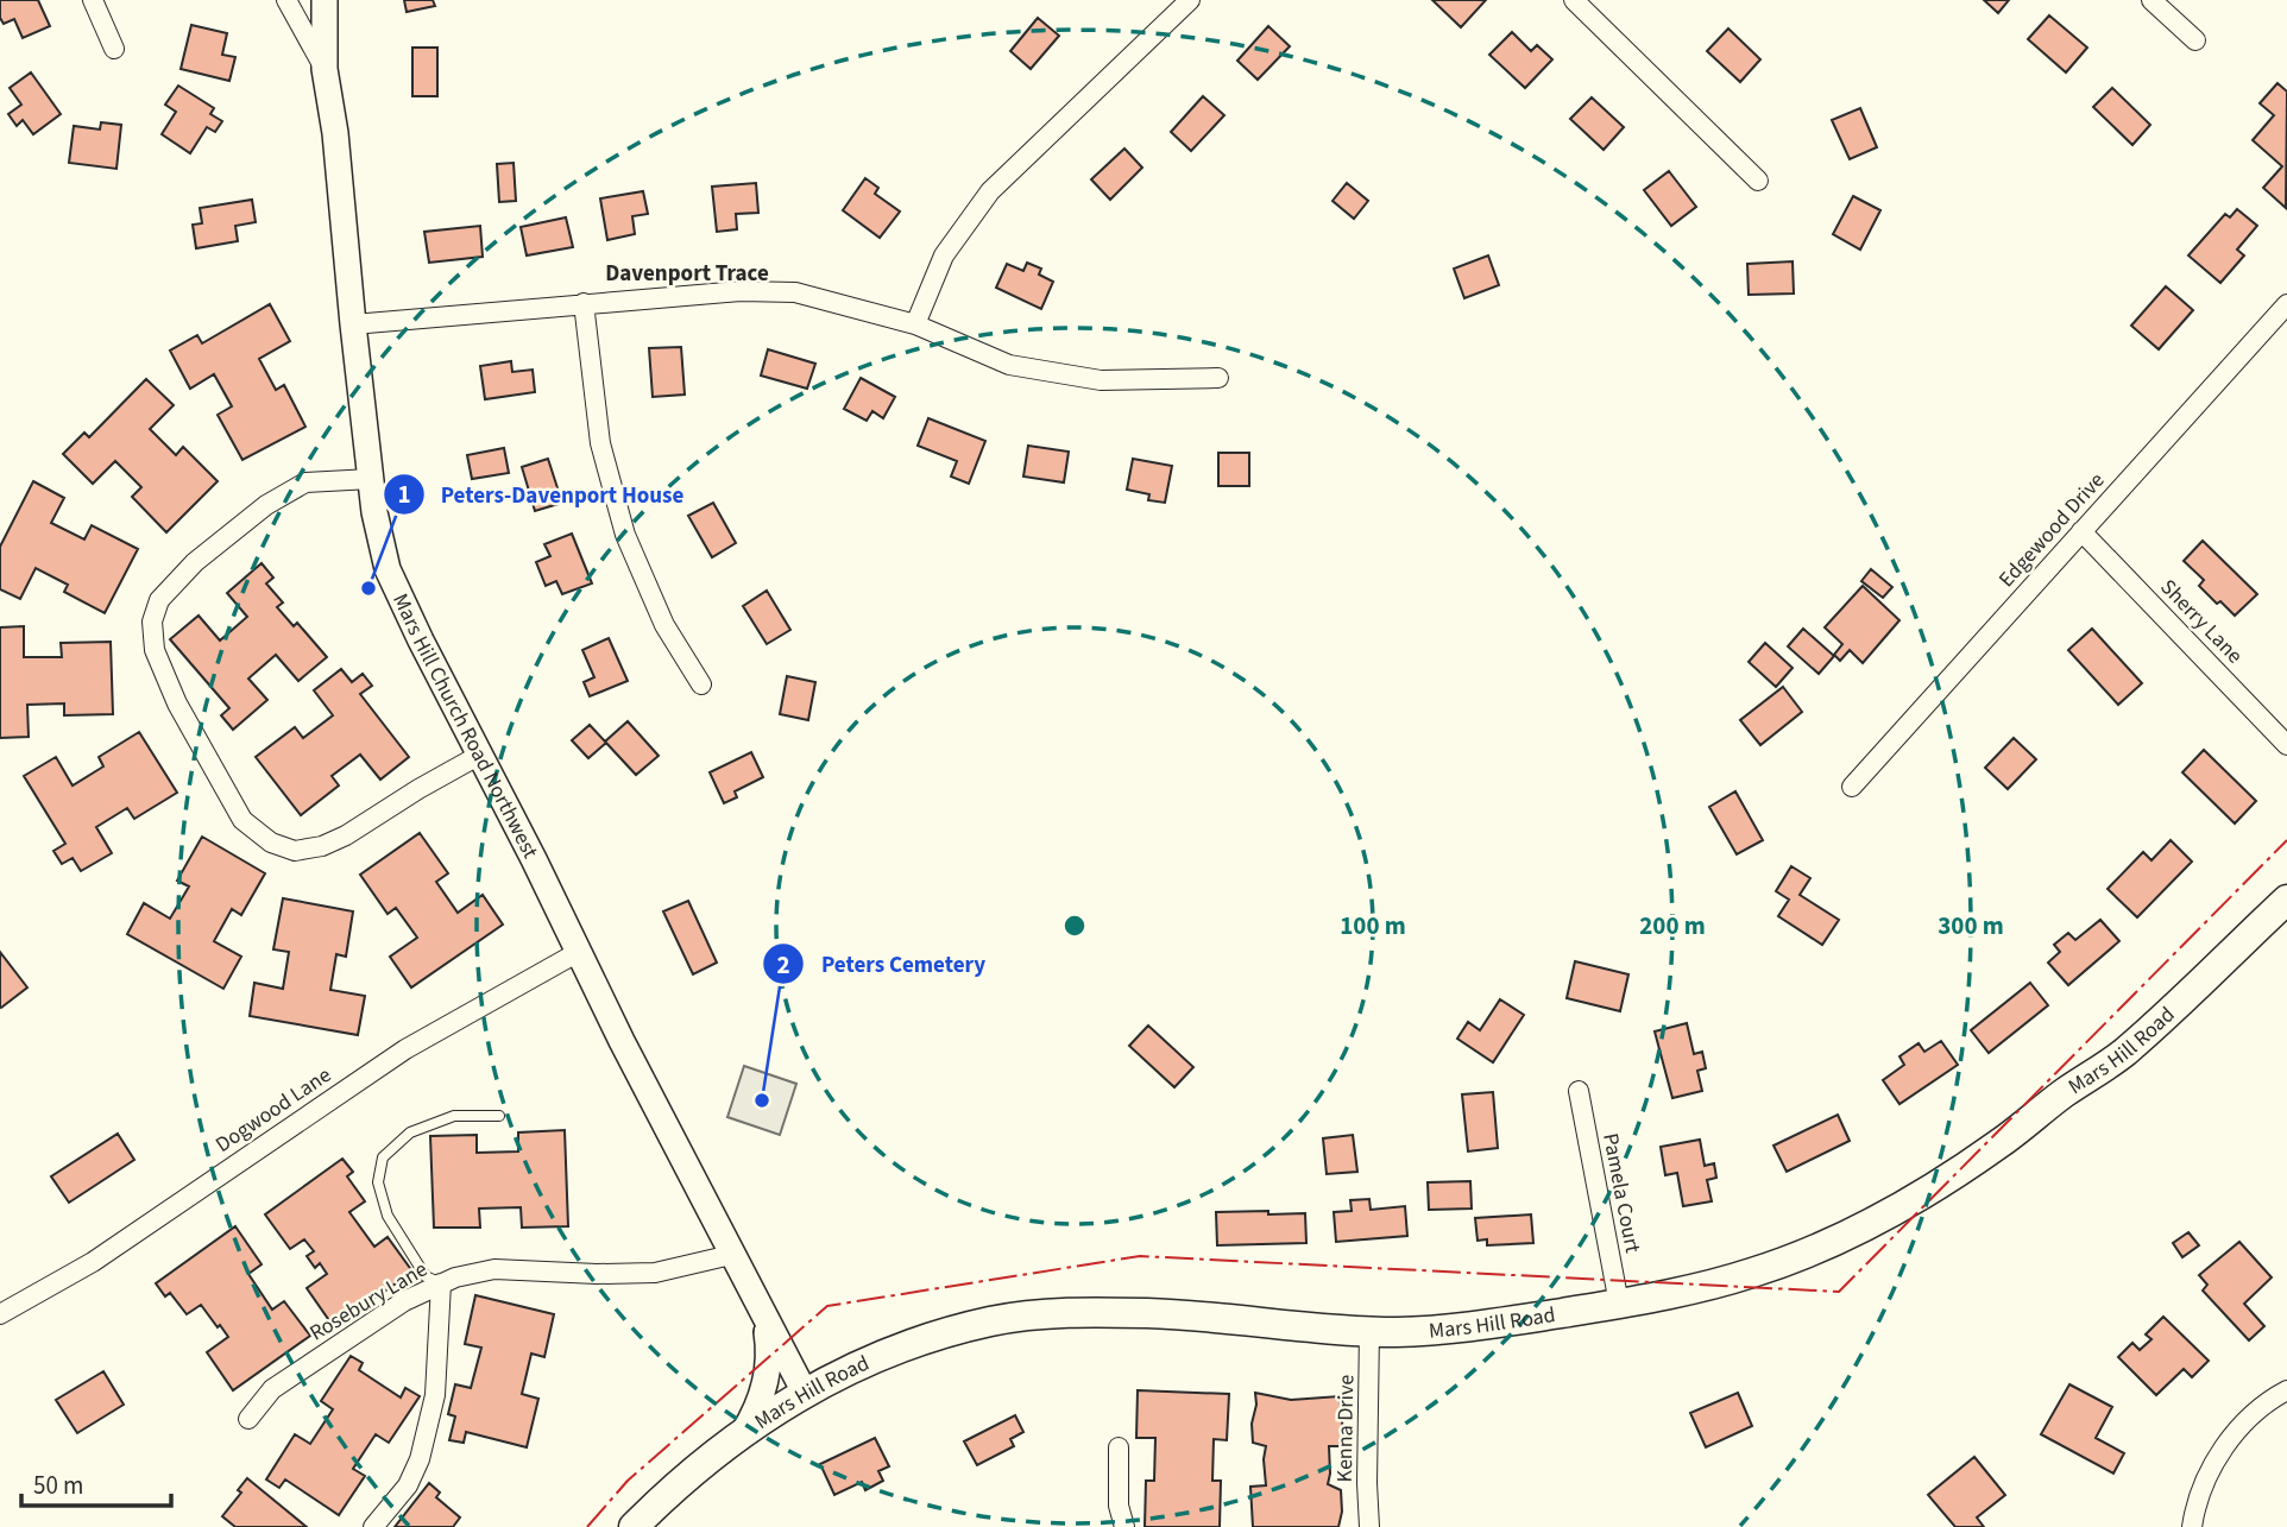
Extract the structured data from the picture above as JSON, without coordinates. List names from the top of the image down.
{
  "streets": {
    "main road": ["Mars Hill Road"],
    "street": [
      "Edgewood Drive",
      "Sherry Lane",
      "Mars Hill Church Road Northwest",
      "Dogwood Lane",
      "Pamela Court",
      "Rosebury Lane",
      "Kenna Drive"
    ]
  },
  "crossings": [
    ["Edgewood Drive", "Sherry Lane"],
    ["Mars Hill Church Road Northwest", "Mars Hill Road"],
    ["Mars Hill Church Road Northwest", "Dogwood Lane"],
    ["Mars Hill Church Road Northwest", "Rosebury Lane"],
    ["Mars Hill Road", "Pamela Court"],
    ["Mars Hill Road", "Kenna Drive"]
  ],
  "districts": ["Davenport Trace"],
  "places": ["Peters-Davenport House", "Peters Cemetery"],
  "scale_bar": "50 m",
  "rings": ["100 m", "200 m", "300 m"]
}
